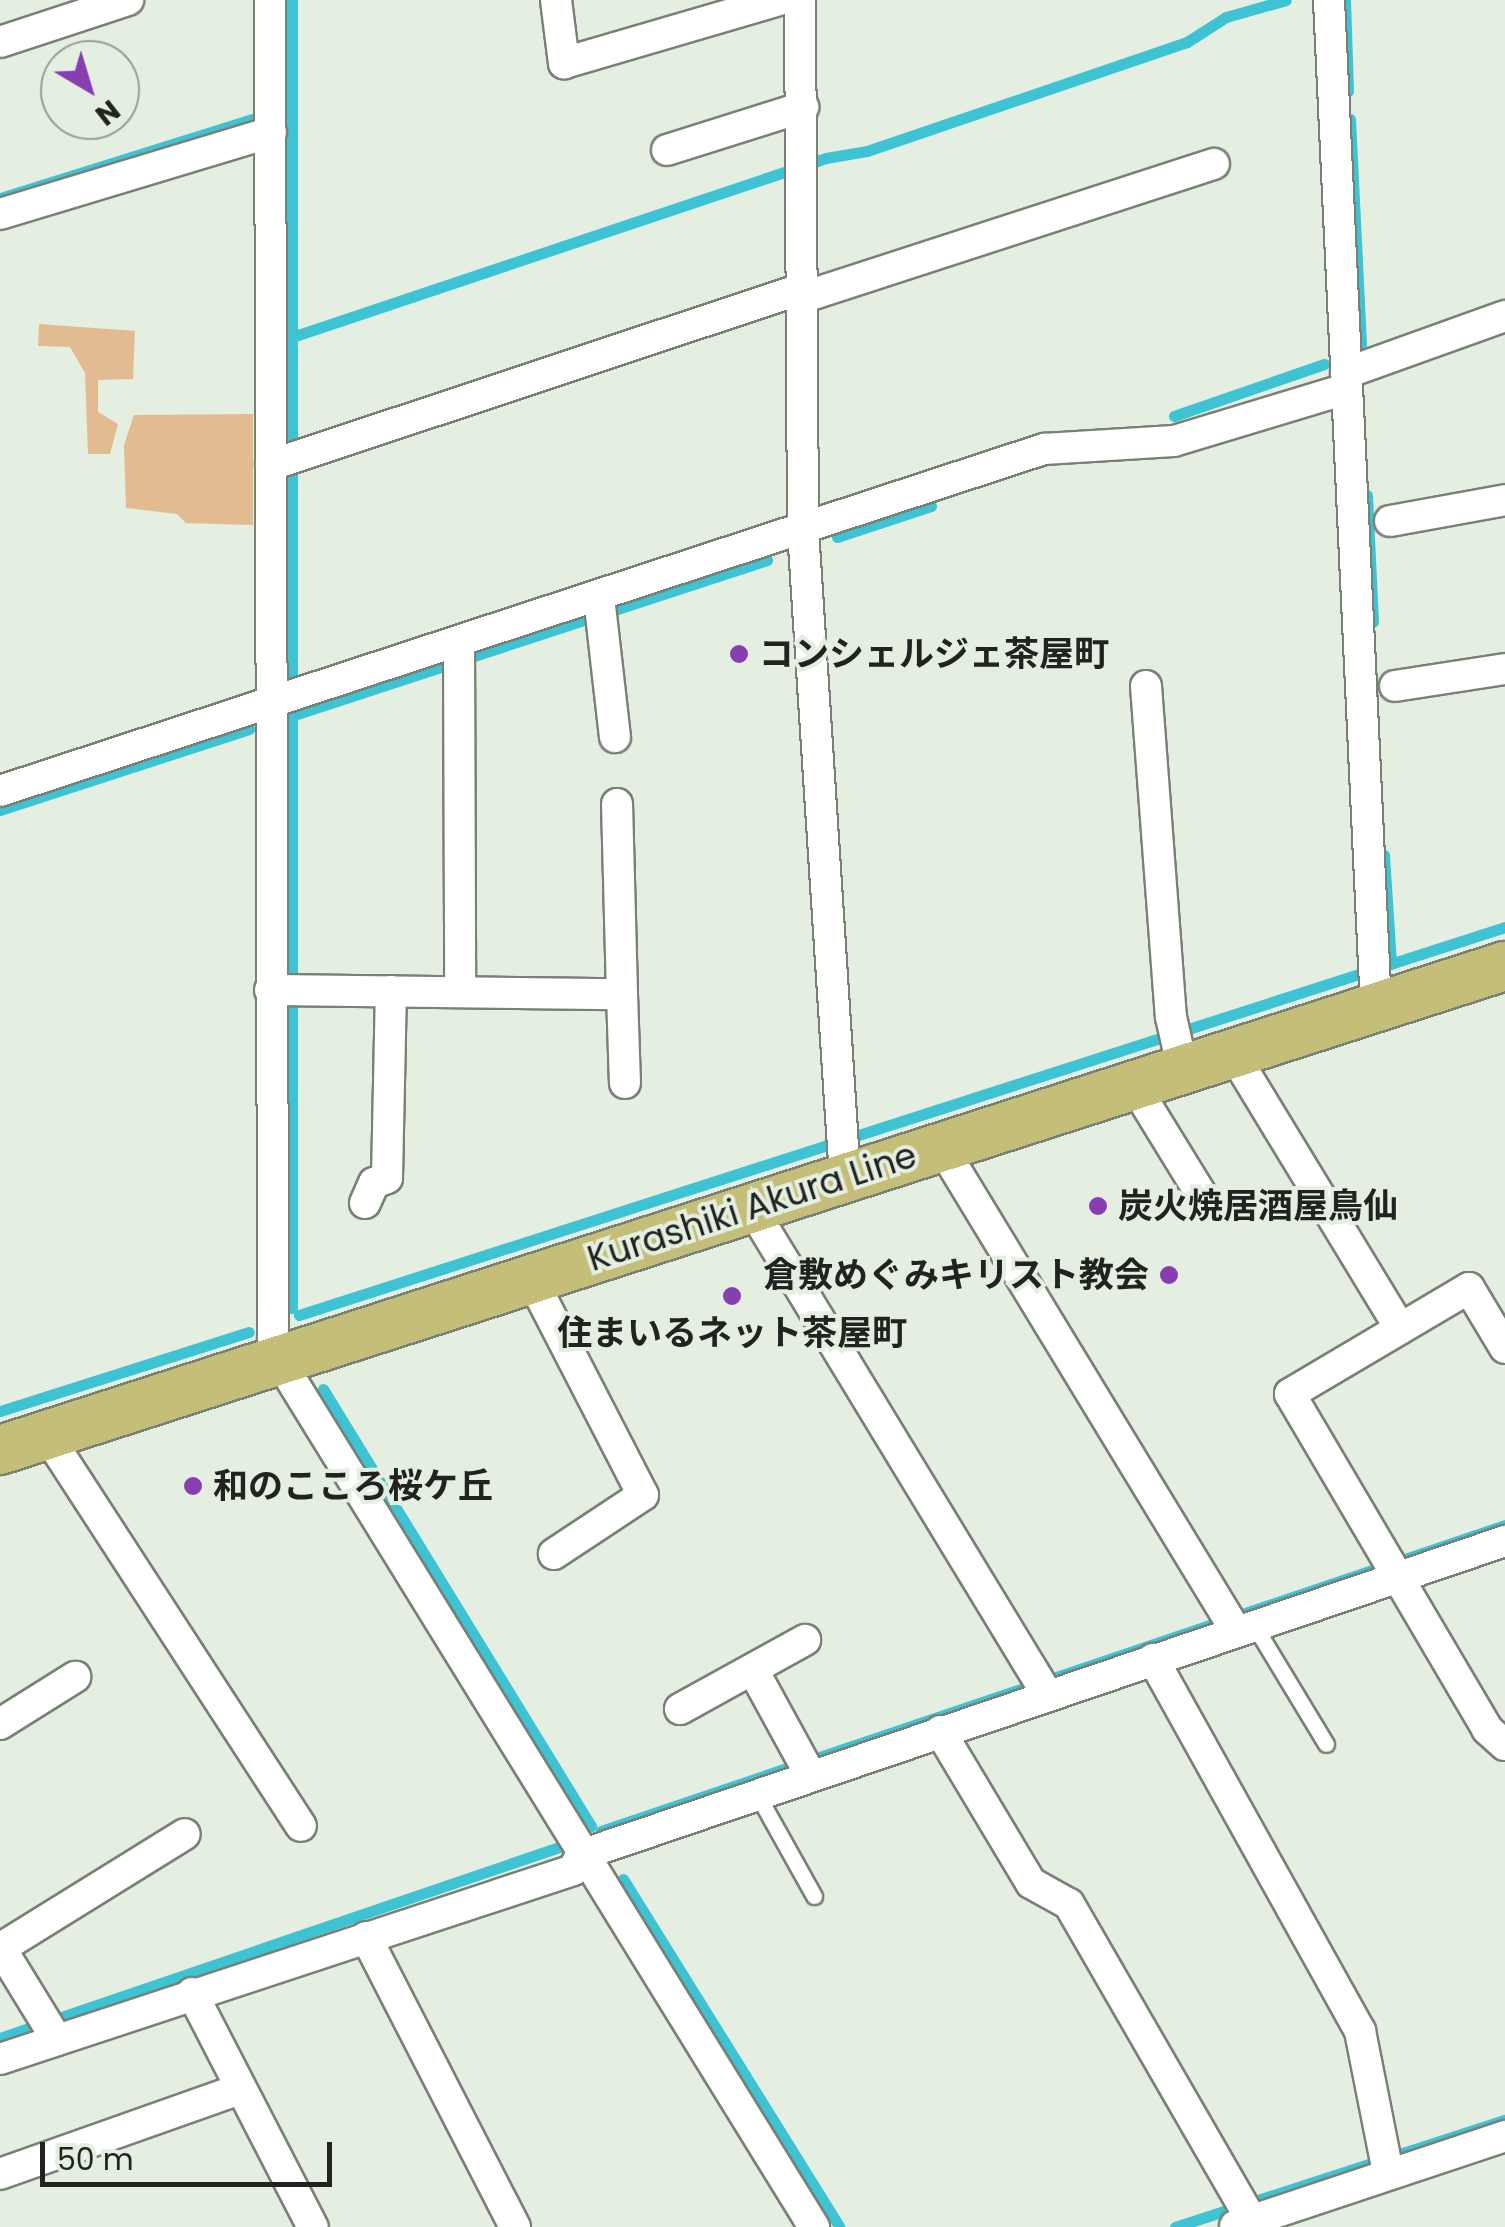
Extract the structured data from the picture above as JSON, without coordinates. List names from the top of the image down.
{
  "streets": {
    "main road": ["Kurashiki Akura Line"]
  },
  "places": [
    "コンシェルジェ茶屋町",
    "炭火焼居酒屋鳥仙",
    "倉敷めぐみキリスト教会",
    "住まいるネット茶屋町",
    "和のこころ桜ケ丘"
  ],
  "scale_bar": "50 m",
  "north": "bottom right"
}
